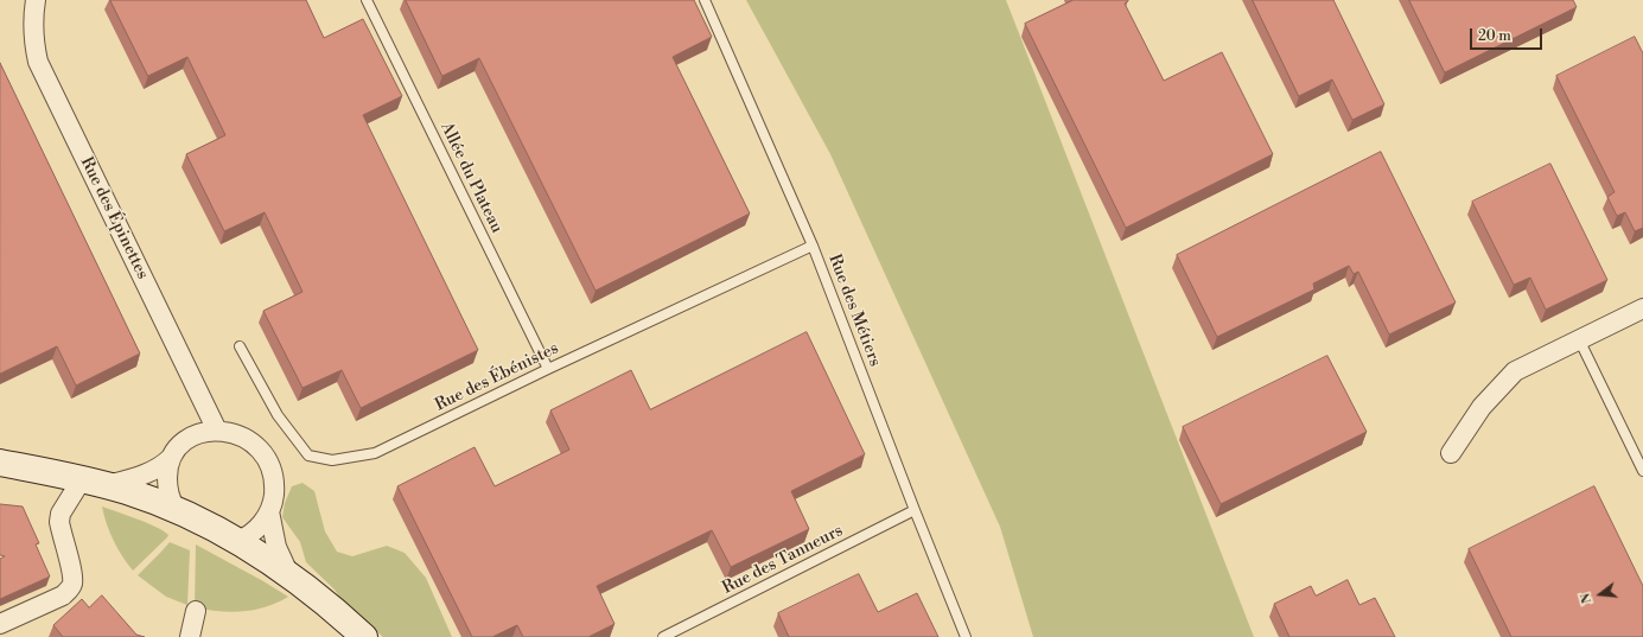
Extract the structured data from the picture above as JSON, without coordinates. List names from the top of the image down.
{
  "streets": {
    "street": ["Rue des Épinettes"],
    "lane": [
      "Allée du Plateau",
      "Rue des Métiers",
      "Rue des Ébénistes",
      "Rue des Tanneurs"
    ]
  },
  "crossings": [
    ["Allée du Plateau", "Rue des Ébénistes"],
    ["Rue des Métiers", "Rue des Ébénistes"],
    ["Rue des Métiers", "Rue des Tanneurs"]
  ],
  "scale_bar": "20 m",
  "north": "left"
}
